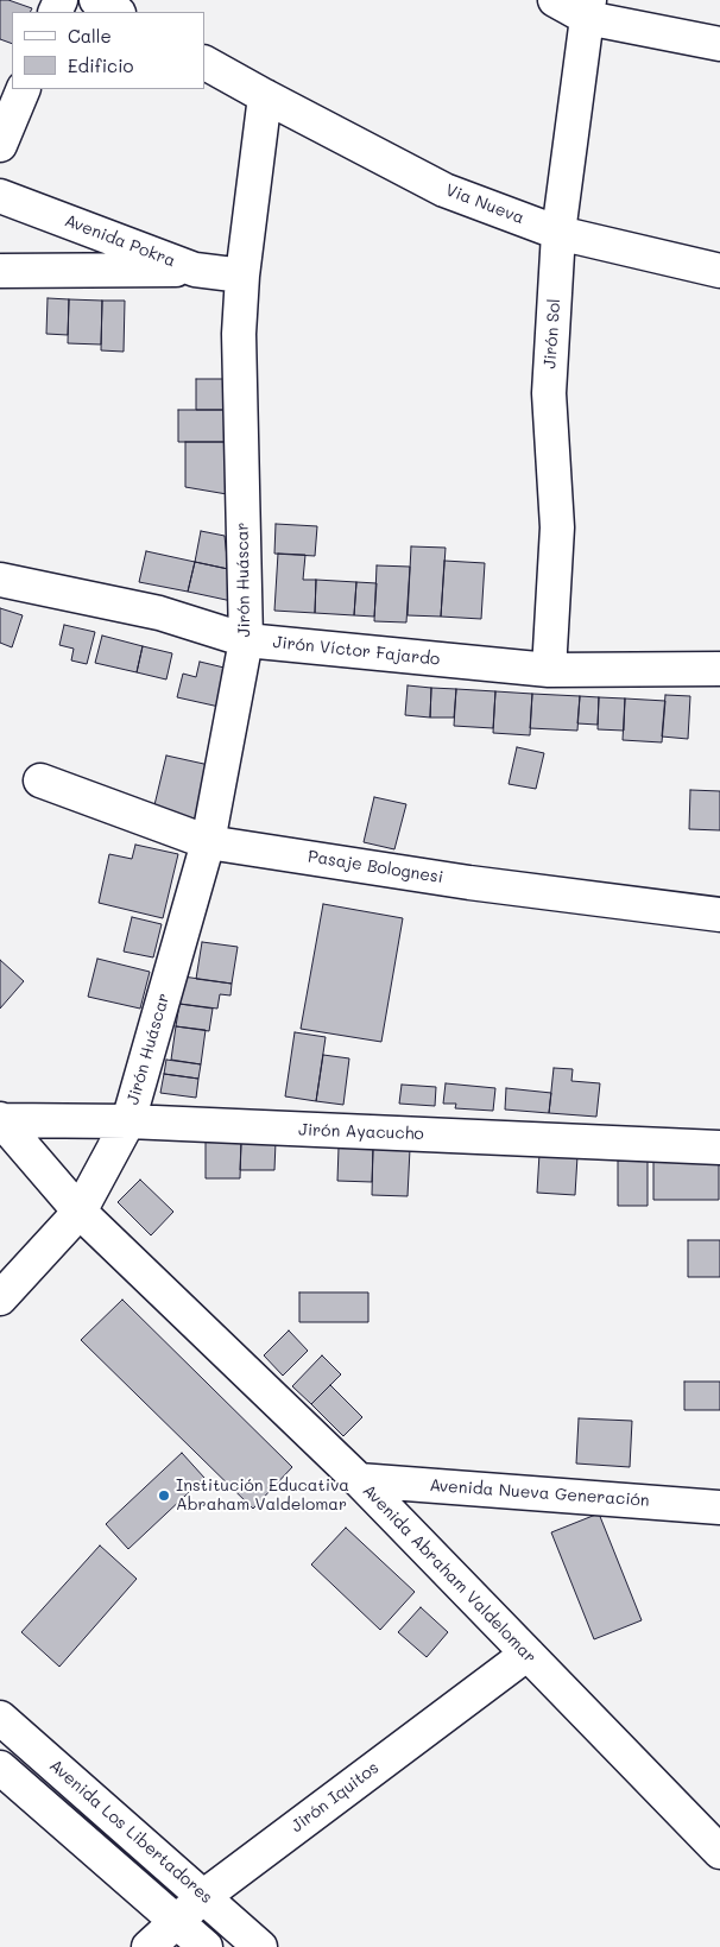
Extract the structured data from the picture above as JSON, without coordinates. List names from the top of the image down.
{
  "streets": {
    "street": [
      "Via Nueva",
      "Avenida Pokra",
      "Jirón Sol",
      "Jirón Huáscar",
      "Jirón Víctor Fajardo",
      "Pasaje Bolognesi",
      "Jirón Ayacucho",
      "Avenida Nueva Generación",
      "Avenida Abraham Valdelomar",
      "Jirón Iquitos",
      "Avenida Los Libertadores"
    ]
  },
  "crossings": [
    ["Via Nueva", "Jirón Sol"],
    ["Via Nueva", "Jirón Huáscar"],
    ["Avenida Pokra", "Jirón Huáscar"],
    ["Jirón Sol", "Jirón Víctor Fajardo"],
    ["Jirón Huáscar", "Jirón Víctor Fajardo"],
    ["Jirón Huáscar", "Pasaje Bolognesi"],
    ["Jirón Huáscar", "Jirón Ayacucho"],
    ["Jirón Huáscar", "Avenida Abraham Valdelomar"],
    ["Jirón Ayacucho", "Avenida Abraham Valdelomar"],
    ["Avenida Nueva Generación", "Avenida Abraham Valdelomar"],
    ["Avenida Abraham Valdelomar", "Jirón Iquitos"],
    ["Jirón Iquitos", "Avenida Los Libertadores"]
  ],
  "places": ["Institución Educativa Abraham Valdelomar"],
  "legend": ["Calle", "Edificio"]
}
